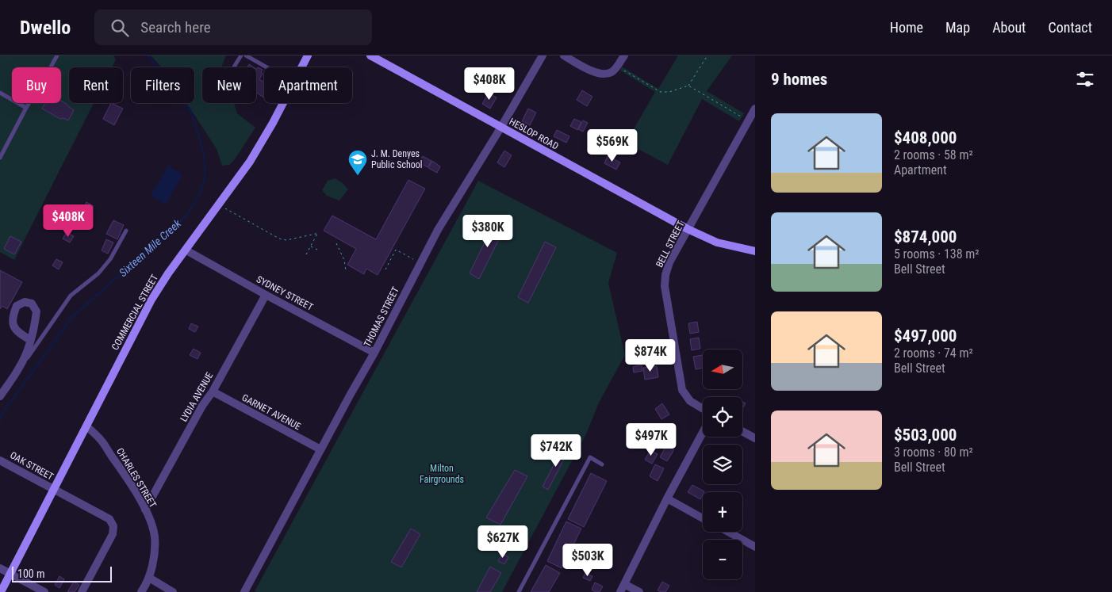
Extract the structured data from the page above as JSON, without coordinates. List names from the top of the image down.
{
  "streets": {
    "street": [
      "HESLOP ROAD",
      "BELL STREET",
      "SYDNEY STREET",
      "COMMERCIAL STREET",
      "THOMAS STREET",
      "LYDIA AVENUE",
      "GARNET AVENUE",
      "OAK STREET",
      "CHARLES STREET"
    ]
  },
  "crossings": [
    ["HESLOP ROAD", "BELL STREET"],
    ["HESLOP ROAD", "THOMAS STREET"],
    ["SYDNEY STREET", "COMMERCIAL STREET"],
    ["SYDNEY STREET", "THOMAS STREET"],
    ["SYDNEY STREET", "LYDIA AVENUE"],
    ["COMMERCIAL STREET", "OAK STREET"],
    ["COMMERCIAL STREET", "CHARLES STREET"],
    ["THOMAS STREET", "GARNET AVENUE"],
    ["LYDIA AVENUE", "GARNET AVENUE"],
    ["LYDIA AVENUE", "CHARLES STREET"]
  ],
  "water": ["Sixteen Mile Creek"],
  "parks": ["Milton Fairgrounds"],
  "places": {
    "school or university": ["J. M. Denyes Public School"]
  },
  "scale_bar": "100 m",
  "north": "left",
  "page": {
    "header": "Dwello",
    "search": "Search here",
    "nav": [
      "Home",
      "Map",
      "About",
      "Contact"
    ],
    "heading": "9 homes",
    "price": [
      "$408K",
      "$569K",
      "$408K",
      "$380K",
      "$874K",
      "$497K",
      "$742K",
      "$627K",
      "$503K"
    ],
    "chip": [
      "Buy",
      "Rent",
      "Filters",
      "New",
      "Apartment"
    ],
    "list": [
      {
        "name": "$408,000",
        "note": "2 rooms · 58 m² · Apartment"
      },
      {
        "name": "$874,000",
        "note": "5 rooms · 138 m² · Bell Street"
      },
      {
        "name": "$497,000",
        "note": "2 rooms · 74 m² · Bell Street"
      },
      {
        "name": "$503,000",
        "note": "3 rooms · 80 m² · Bell Street"
      }
    ],
    "map_buttons": ["+", "−"],
    "scale": "100 m"
  }
}
